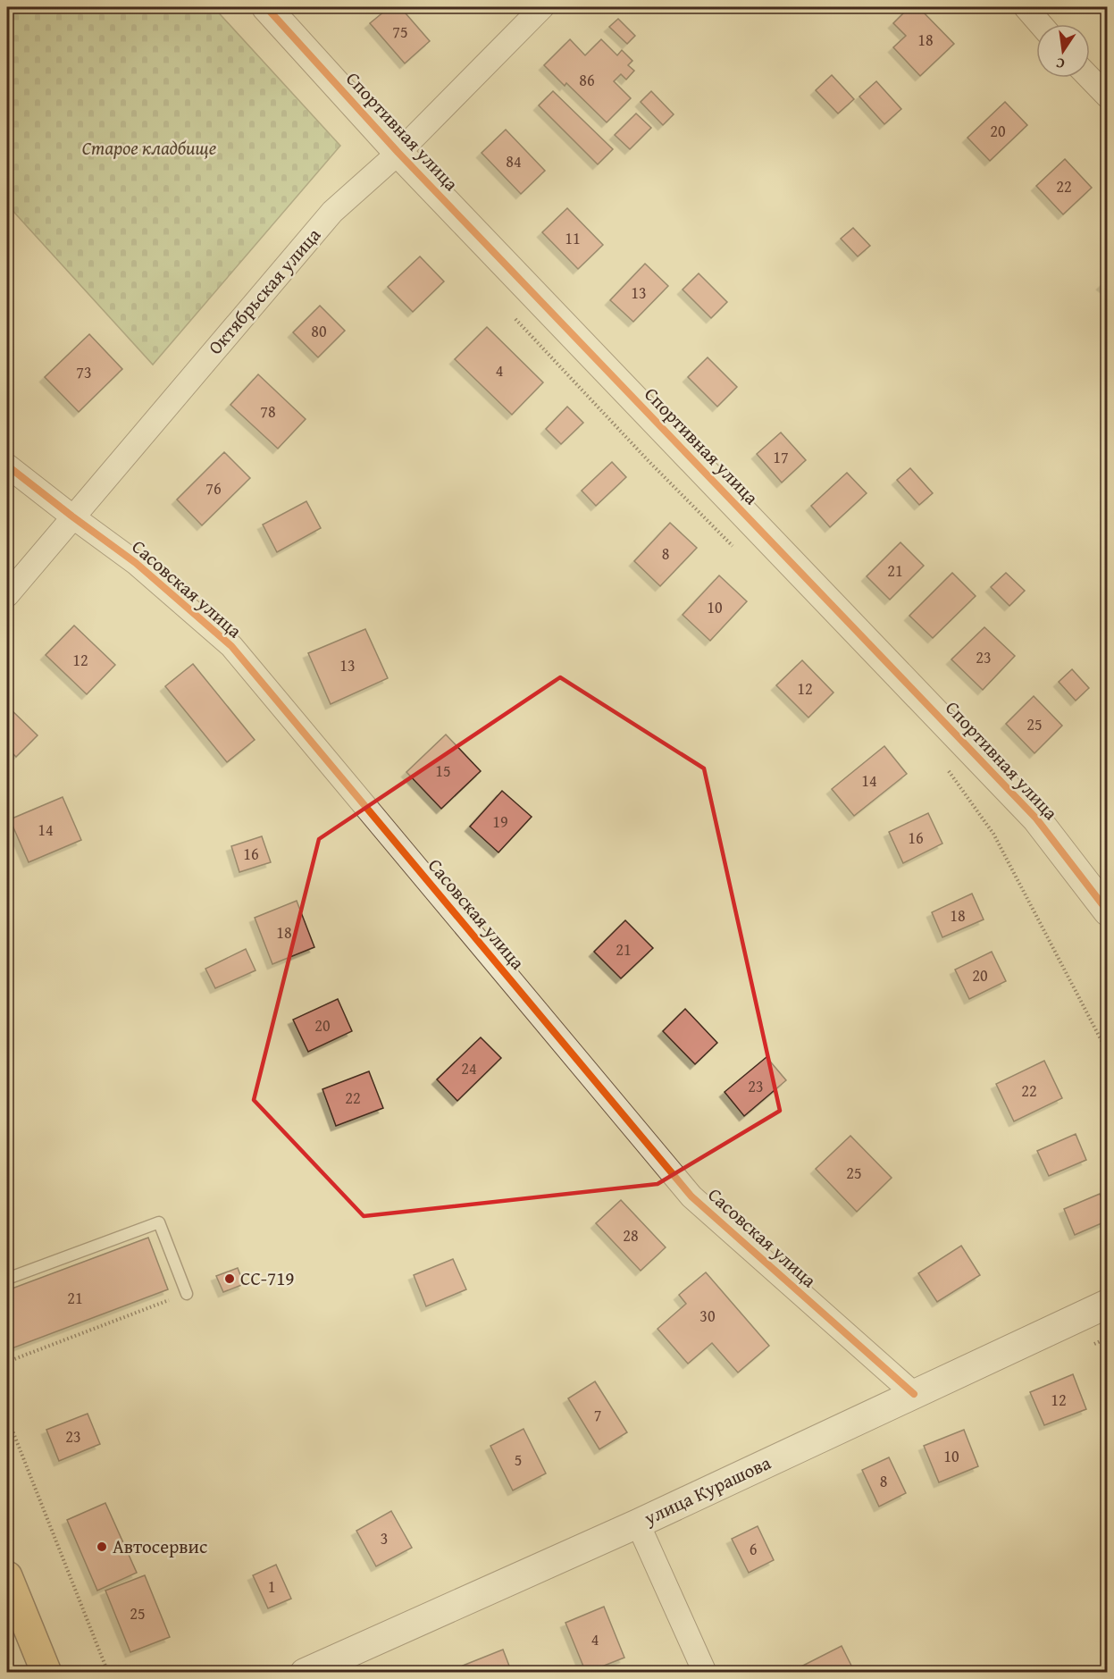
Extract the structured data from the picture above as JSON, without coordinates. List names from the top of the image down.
{
  "streets": {
    "street": [
      "Спортивная улица",
      "Октябрьская улица",
      "Сасовская улица",
      "улица Курашова"
    ]
  },
  "crossings": [
    ["Спортивная улица", "Октябрьская улица"],
    ["Октябрьская улица", "Сасовская улица"],
    ["Сасовская улица", "улица Курашова"]
  ],
  "parks": ["Старое кладбище"],
  "places": ["СС-719", "Автосервис"],
  "house_numbers": [
    "75",
    "18",
    "86",
    "20",
    "84",
    "22",
    "11",
    "13",
    "80",
    "4",
    "73",
    "78",
    "17",
    "76",
    "8",
    "21",
    "10",
    "23",
    "12",
    "13",
    "12",
    "25",
    "15",
    "14",
    "19",
    "14",
    "16",
    "16",
    "18",
    "18",
    "21",
    "20",
    "20",
    "24",
    "23",
    "22",
    "22",
    "25",
    "28",
    "21",
    "30",
    "12",
    "7",
    "23",
    "10",
    "5",
    "8",
    "3",
    "6",
    "1",
    "25",
    "4"
  ],
  "north": "bottom"
}
